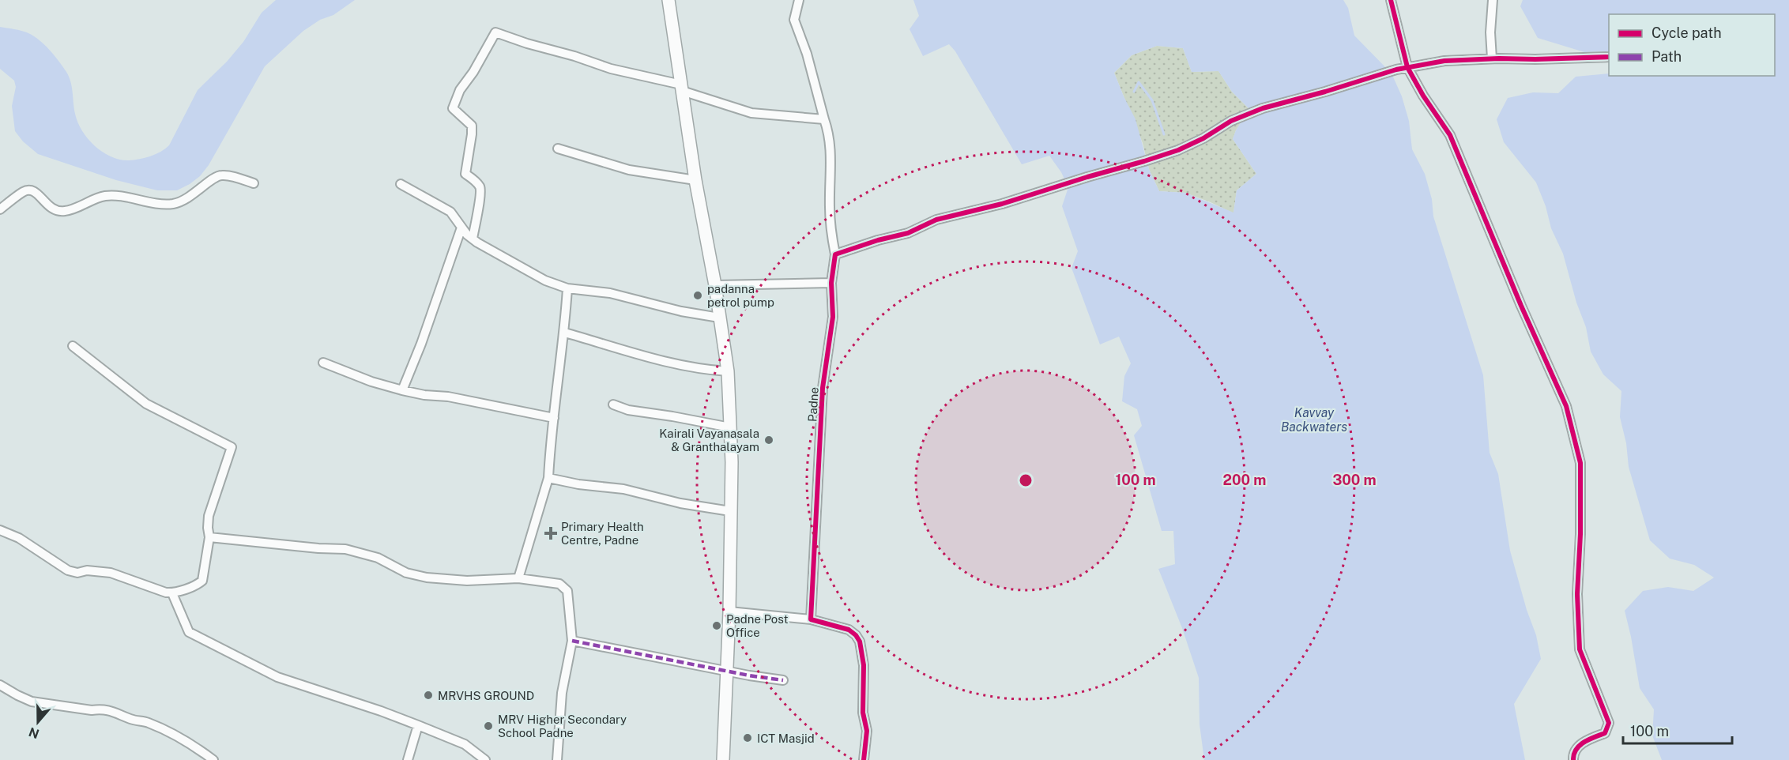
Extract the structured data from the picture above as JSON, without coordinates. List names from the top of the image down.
{
  "streets": {
    "street": ["Padne"]
  },
  "water": ["Kavvay Backwaters"],
  "places": {
    "other": [
      "padanna petrol pump",
      "Kairali Vayanasala & Granthalayam",
      "Padne Post Office",
      "MRVHS GROUND",
      "MRV Higher Secondary School Padne",
      "ICT Masjid"
    ],
    "health": ["Primary Health Centre, Padne"]
  },
  "legend": ["Cycle path", "Path"],
  "scale_bar": "100 m",
  "north": "bottom",
  "rings": ["100 m", "200 m", "300 m"]
}
